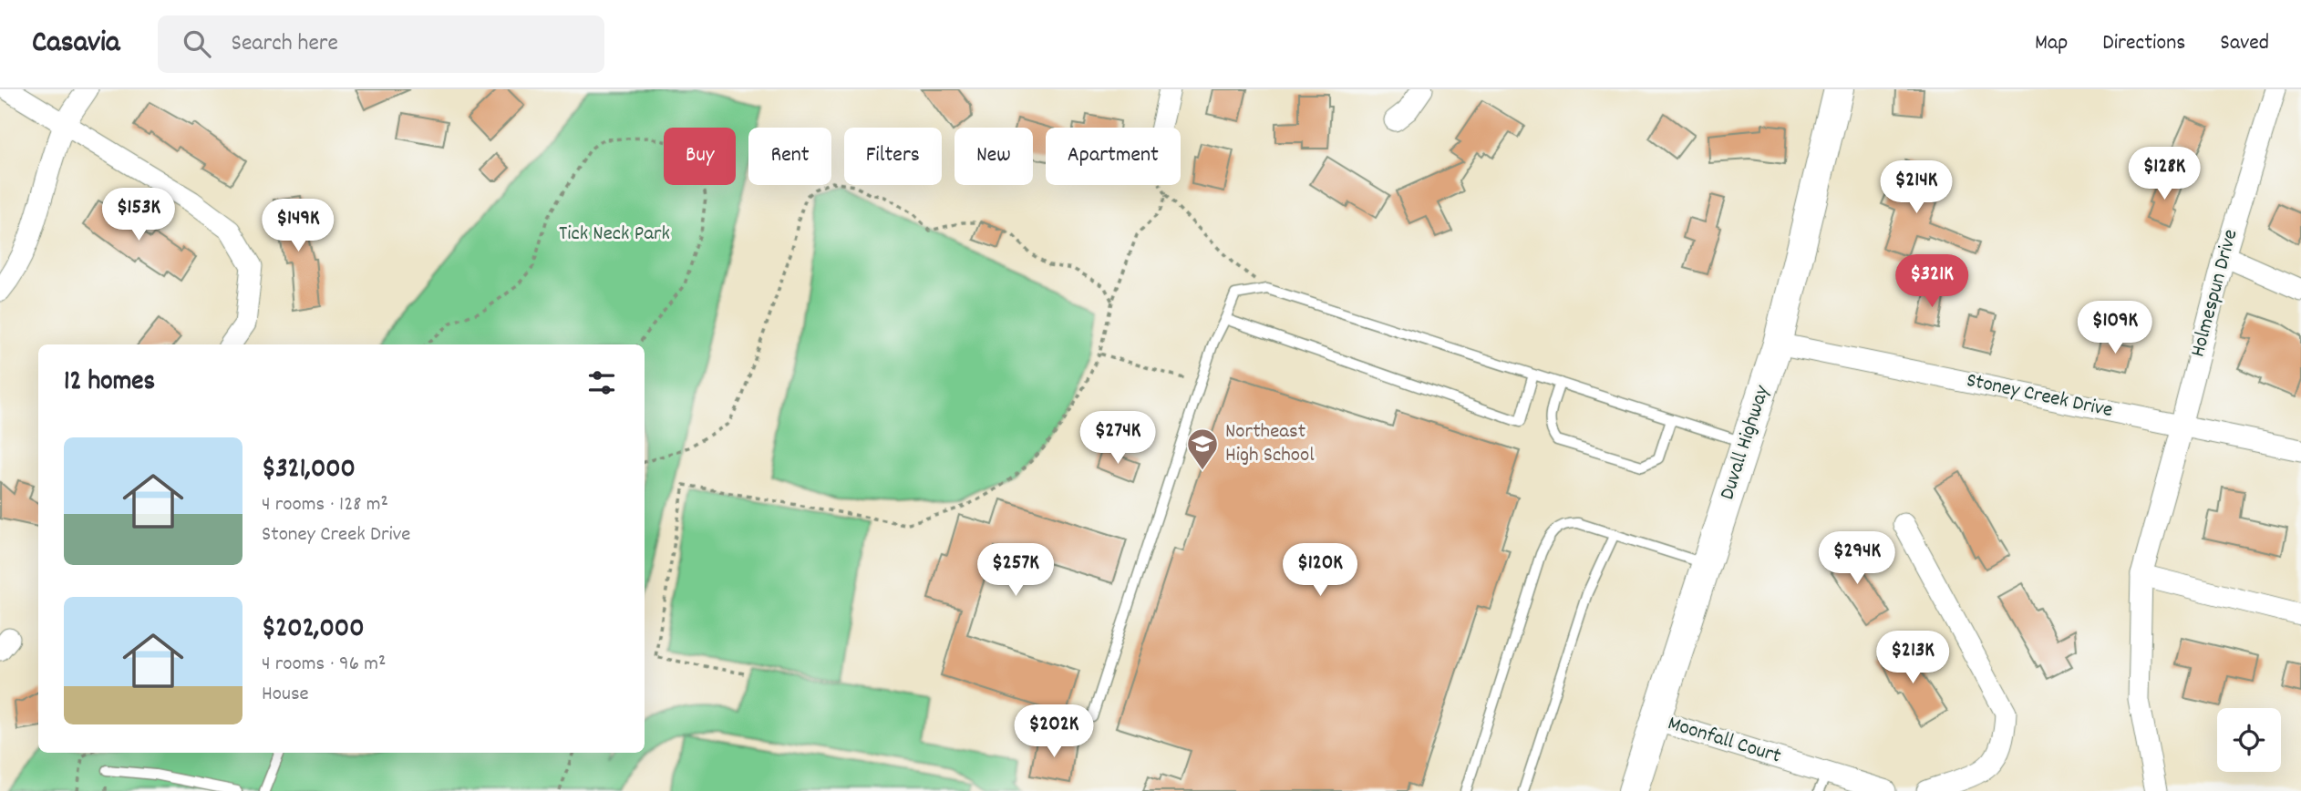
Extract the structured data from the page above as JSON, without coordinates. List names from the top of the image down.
{
  "streets": {
    "street": [
      "Holmespun Drive",
      "Stoney Creek Drive",
      "Duvall Highway",
      "Moonfall Court"
    ]
  },
  "crossings": [
    ["Holmespun Drive", "Stoney Creek Drive"],
    ["Stoney Creek Drive", "Duvall Highway"],
    ["Duvall Highway", "Moonfall Court"]
  ],
  "parks": ["Tick Neck Park"],
  "places": {
    "school or university": ["Northeast High School"]
  },
  "page": {
    "header": "Casavia",
    "search": "Search here",
    "nav": ["Map", "Directions", "Saved"],
    "chip": [
      "Buy",
      "Rent",
      "Filters",
      "New",
      "Apartment"
    ],
    "price": [
      "$128K",
      "$214K",
      "$153K",
      "$149K",
      "$321K",
      "$109K",
      "$274K",
      "$294K",
      "$257K",
      "$120K",
      "$213K",
      "$202K"
    ],
    "heading": "12 homes",
    "list": [
      {
        "name": "$321,000",
        "note": "4 rooms · 128 m² · Stoney Creek Drive"
      },
      {
        "name": "$202,000",
        "note": "4 rooms · 96 m² · House"
      }
    ]
  }
}
